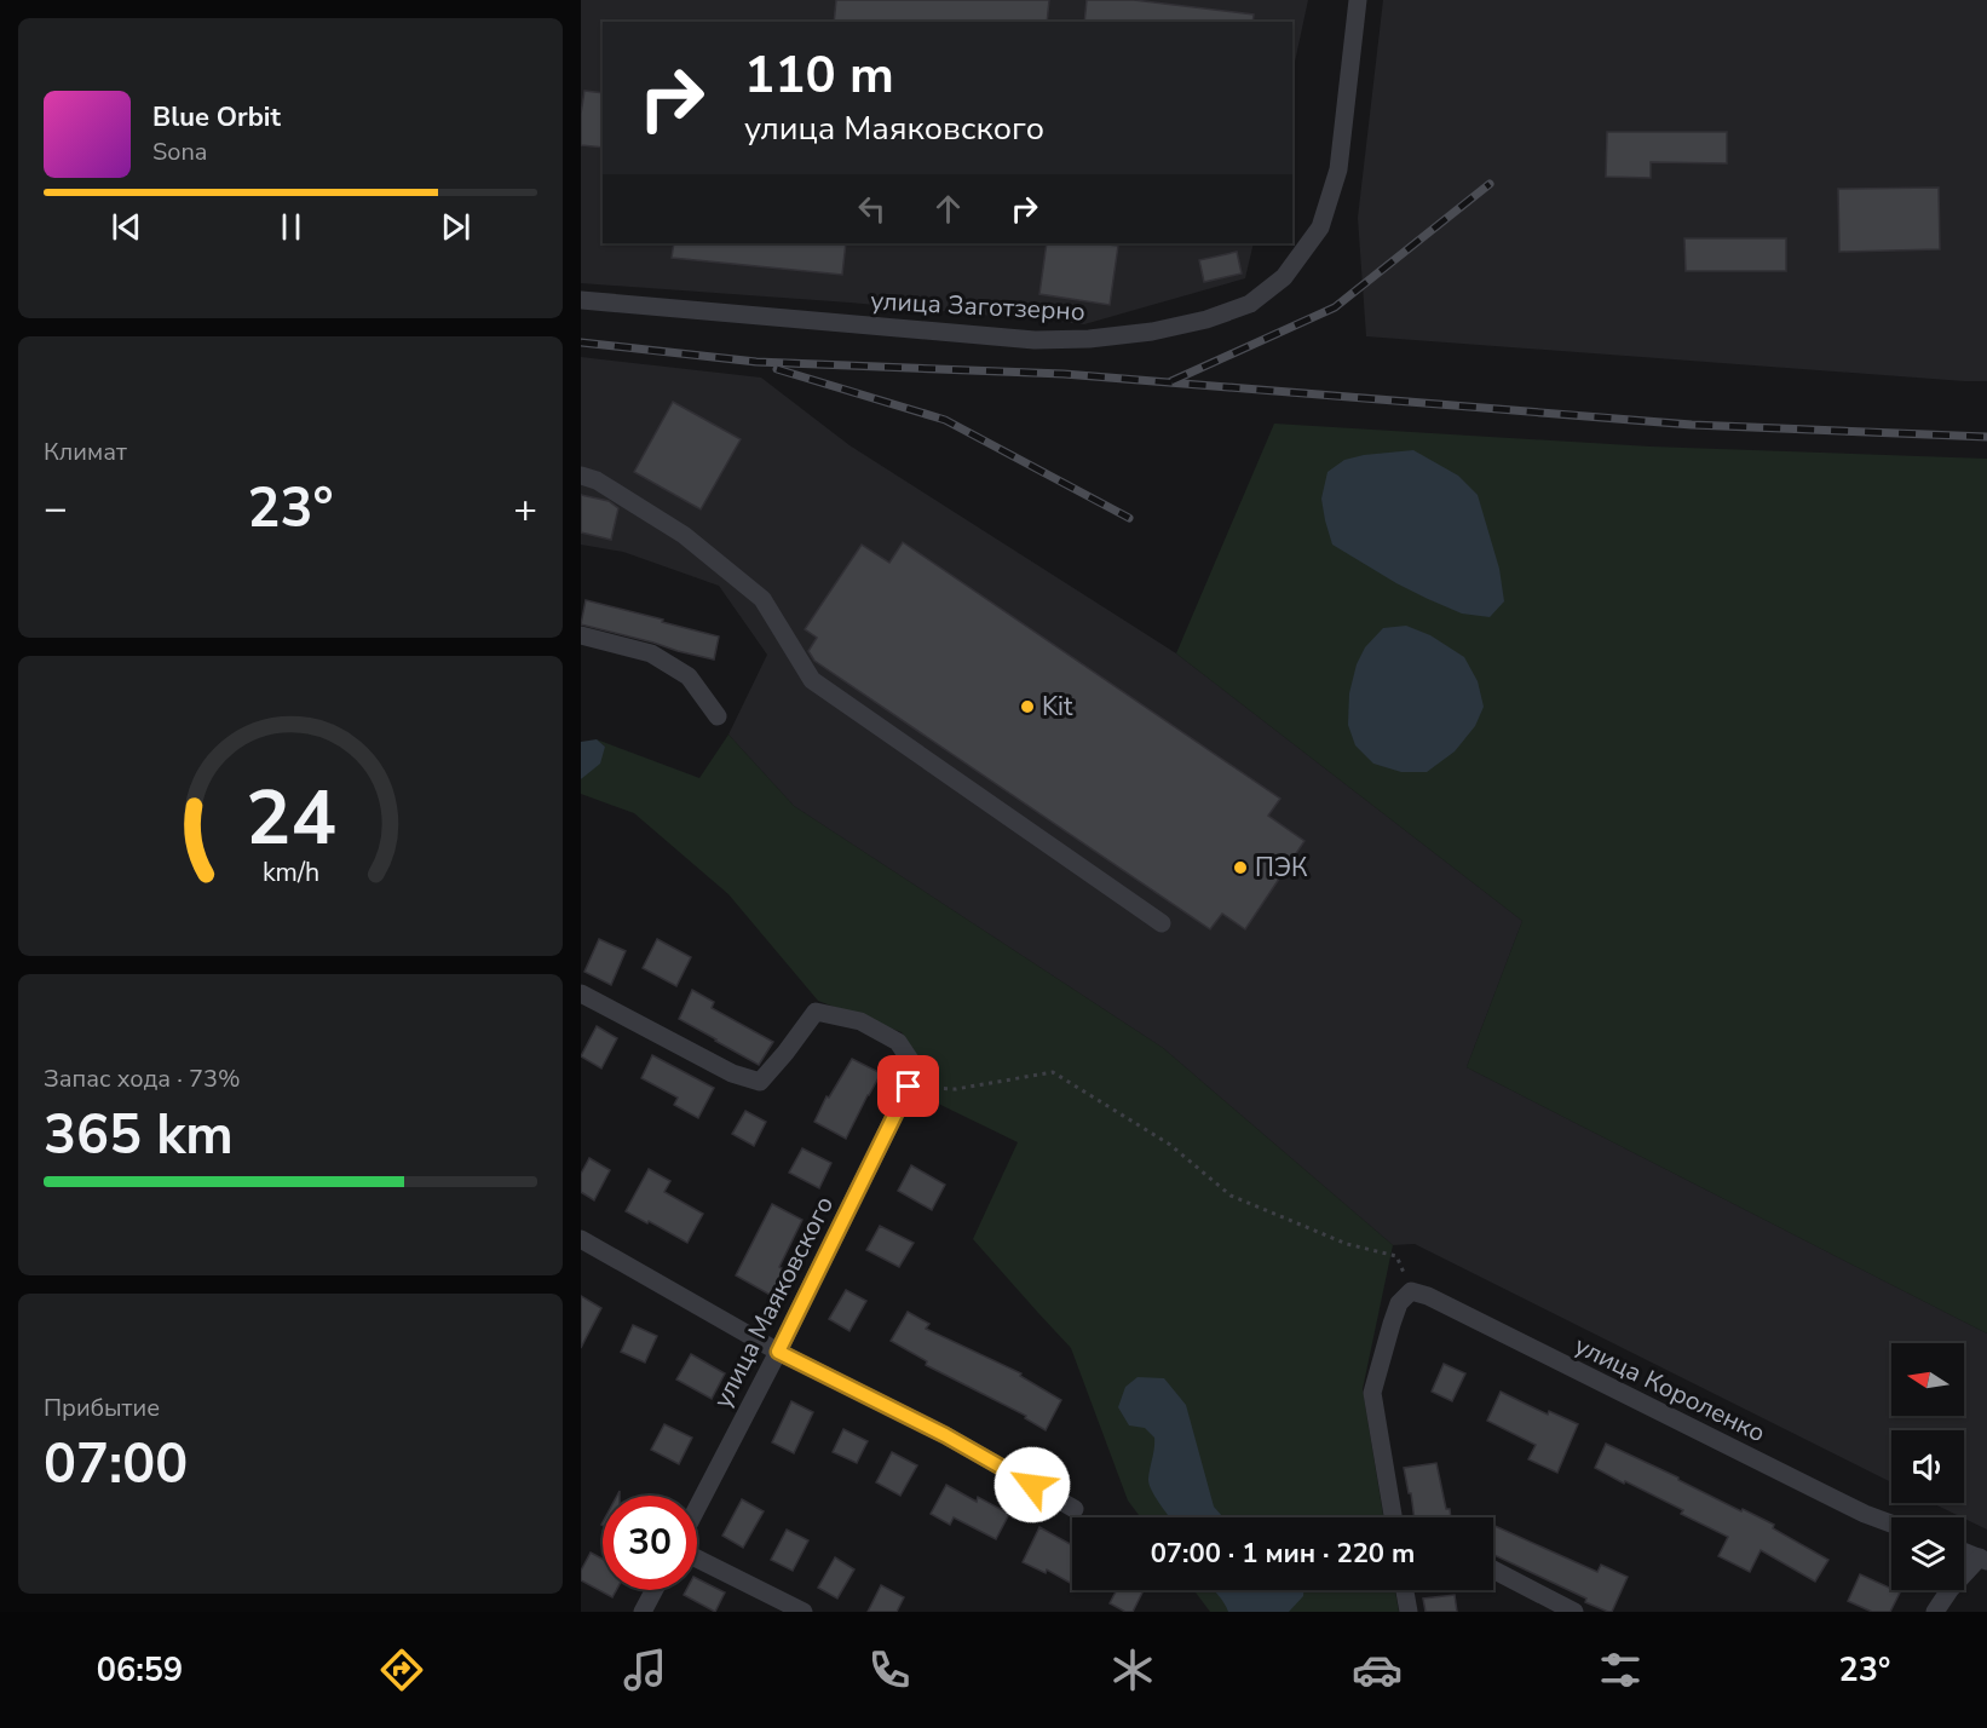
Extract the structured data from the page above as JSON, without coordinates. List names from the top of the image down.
{
  "streets": {
    "street": ["улица Заготзерно", "улица Маяковского", "улица Короленко"]
  },
  "places": ["Kit", "ПЭК"],
  "north": "left",
  "page": {
    "turn": ["110 m", "улица Маяковского"],
    "song": ["Blue Orbit", "Sona"],
    "tile": [
      "Климат",
      ["Запас хода · 73%", "365 km"],
      ["Прибытие", "07:00"]
    ],
    "heat": ["−", "23°", "+"],
    "limit": "30",
    "trip": "07:00 · 1 мин · 220 m",
    "tabs": ["06:59", "23°"],
    "gauge": ["24", "km/h"]
  }
}
